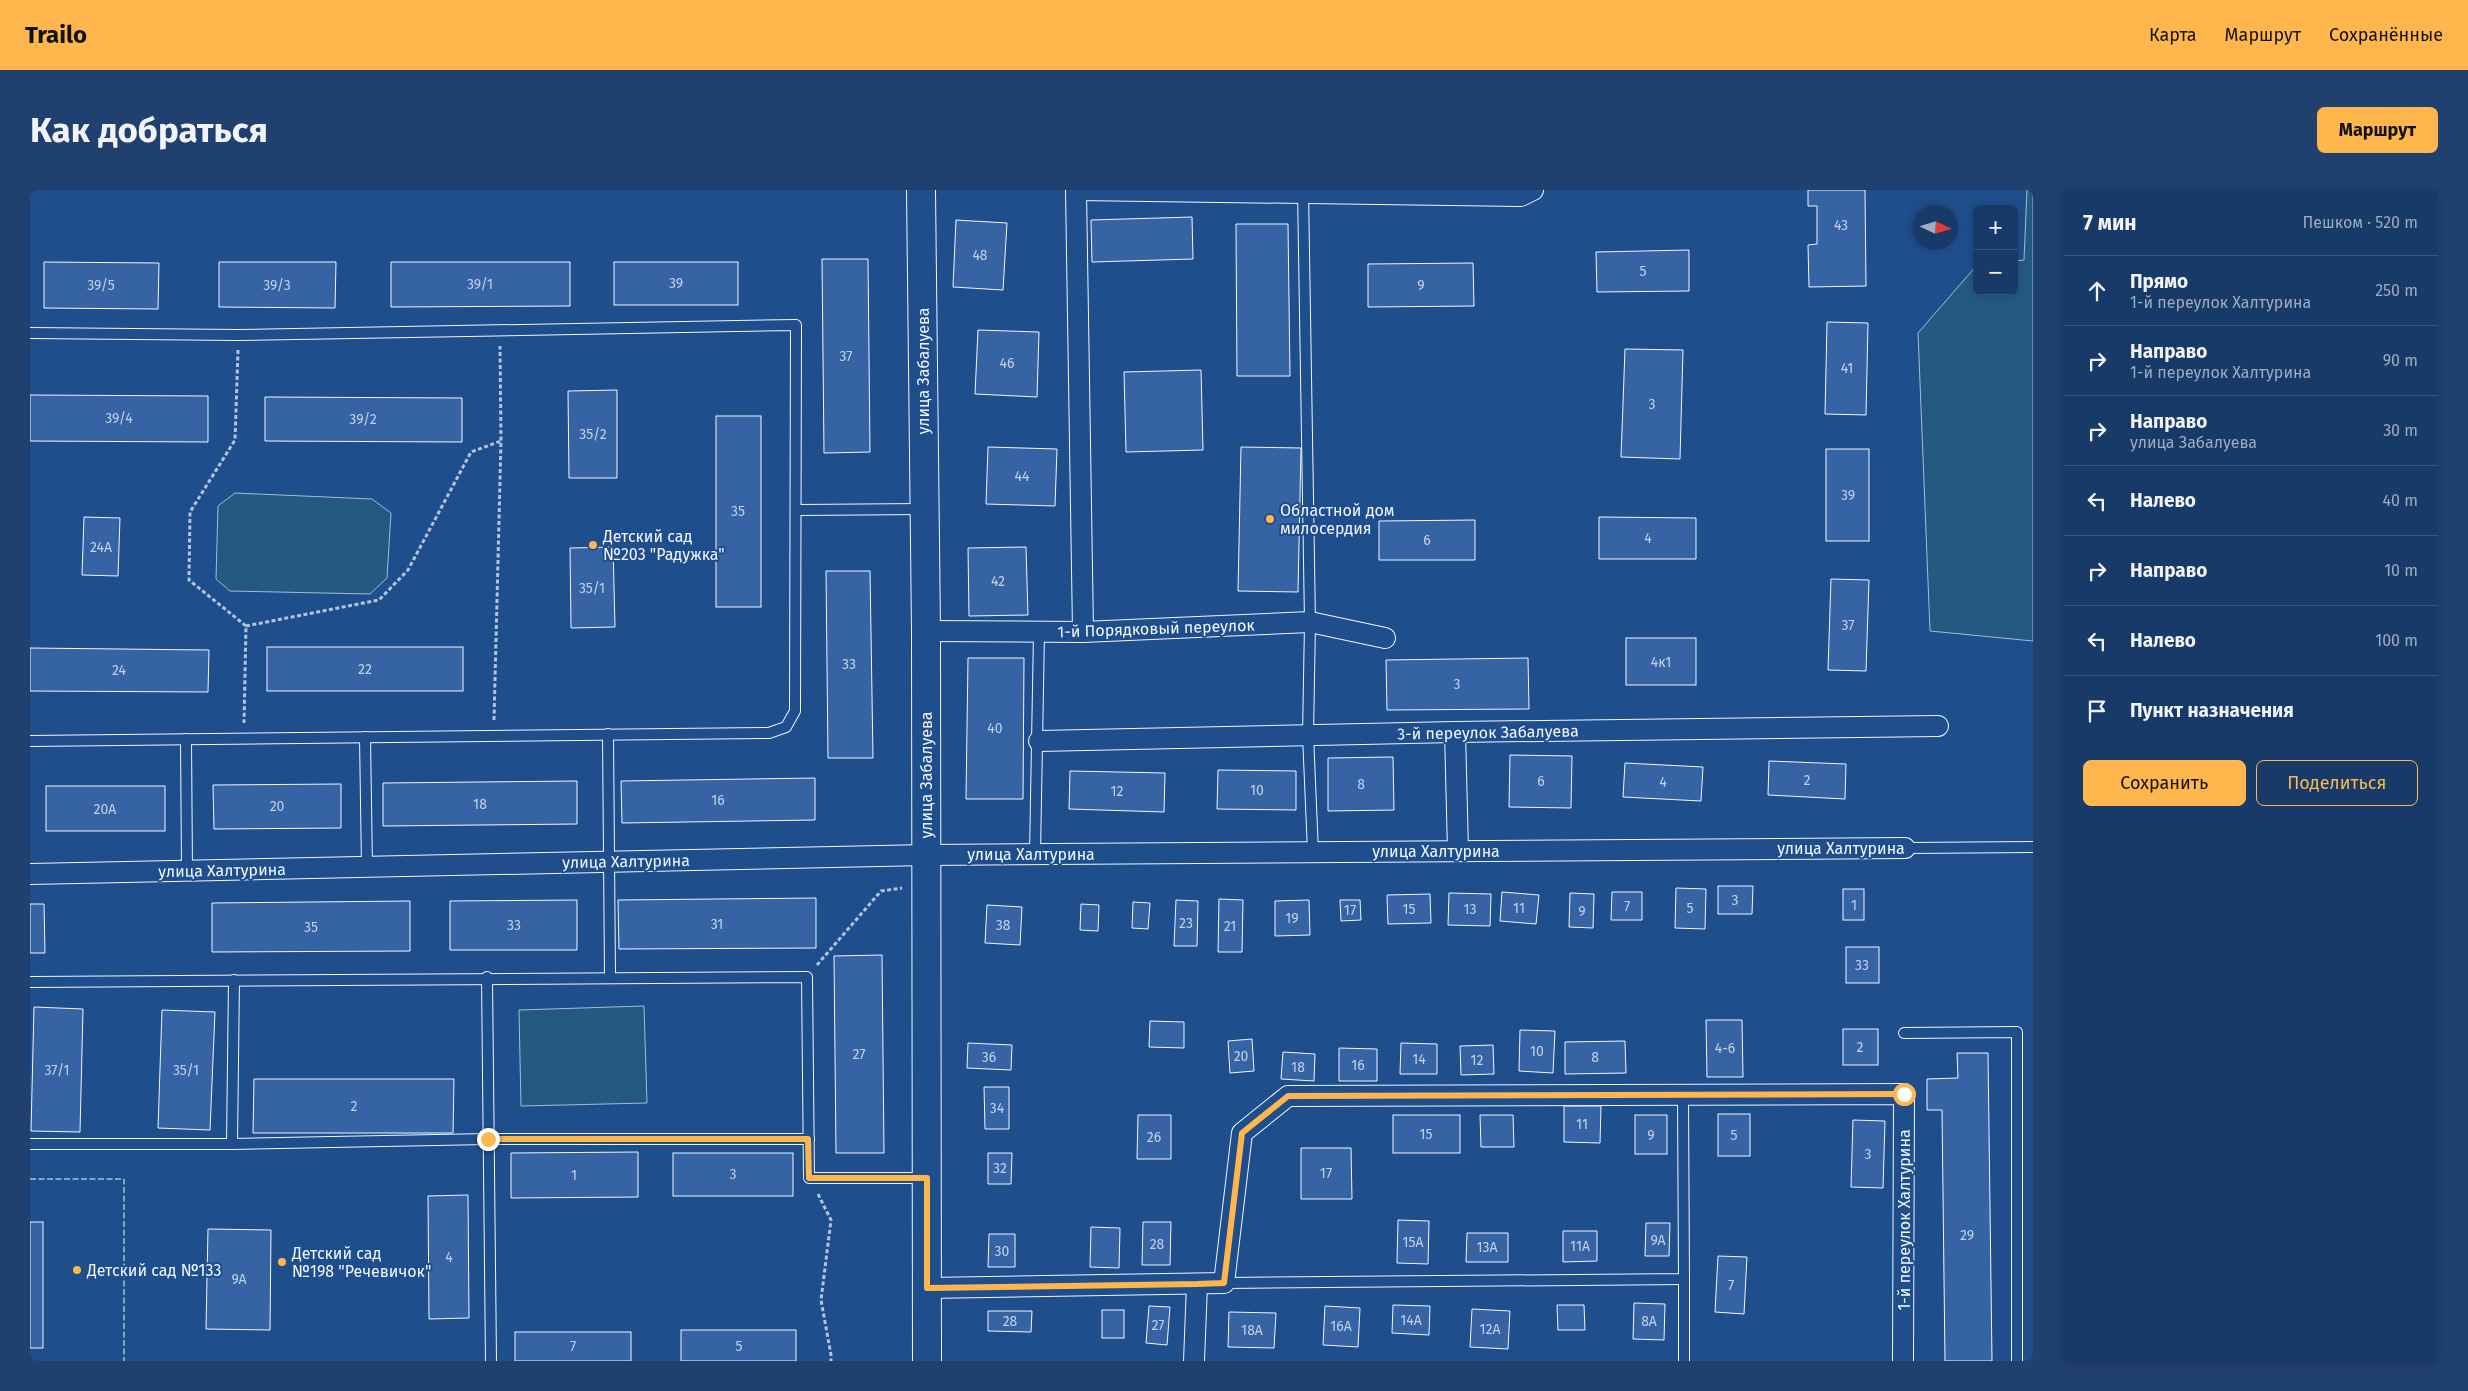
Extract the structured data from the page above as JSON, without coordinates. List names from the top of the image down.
{
  "streets": {
    "street": [
      "улица Забалуева",
      "1-й Порядковый переулок",
      "3-й переулок Забалуева",
      "улица Халтурина",
      "1-й переулок Халтурина"
    ]
  },
  "crossings": [
    ["улица Забалуева", "1-й Порядковый переулок"],
    ["улица Забалуева", "улица Халтурина"]
  ],
  "places": [
    "Областной дом милосердия",
    "Детский сад №203 \"Радужка\"",
    "Детский сад №198 \"Речевичок\"",
    "Детский сад №133"
  ],
  "house_numbers": [
    "43",
    "48",
    "5",
    "39",
    "39/1",
    "39/5",
    "39/3",
    "9",
    "37",
    "46",
    "41",
    "3",
    "39/4",
    "39/2",
    "35/2",
    "44",
    "39",
    "35",
    "4",
    "6",
    "24А",
    "42",
    "35/1",
    "37",
    "4к1",
    "33",
    "22",
    "24",
    "3",
    "40",
    "2",
    "6",
    "4",
    "8",
    "10",
    "12",
    "16",
    "18",
    "20",
    "20А",
    "3",
    "1",
    "7",
    "11",
    "5",
    "15",
    "13",
    "17",
    "9",
    "19",
    "23",
    "31",
    "33",
    "38",
    "21",
    "35",
    "33",
    "2",
    "4-6",
    "10",
    "27",
    "20",
    "36",
    "8",
    "14",
    "12",
    "16",
    "18",
    "37/1",
    "35/1",
    "2",
    "34",
    "11",
    "15",
    "9",
    "5",
    "26",
    "3",
    "32",
    "17",
    "3",
    "1",
    "29",
    "9А",
    "15А",
    "28",
    "11А",
    "13А",
    "30",
    "4",
    "9А",
    "7",
    "14А",
    "28",
    "8А",
    "27",
    "16А",
    "12А",
    "18А",
    "7",
    "5"
  ],
  "north": "right",
  "page": {
    "header": "Trailo",
    "nav": ["Карта", "Маршрут", "Сохранённые"],
    "buttons": [
      "Маршрут",
      ["Сохранить", "Поделиться"]
    ],
    "title": "Как добраться",
    "heading": ["7 мин", "Пешком · 520 m"],
    "map_buttons": ["+", "−"],
    "list": [
      ["Прямо", "1-й переулок Халтурина", "250 m"],
      ["Направо", "1-й переулок Халтурина", "90 m"],
      ["Направо", "улица Забалуева", "30 m"],
      ["Налево", "40 m"],
      ["Направо", "10 m"],
      ["Налево", "100 m"],
      "Пункт назначения"
    ]
  }
}
